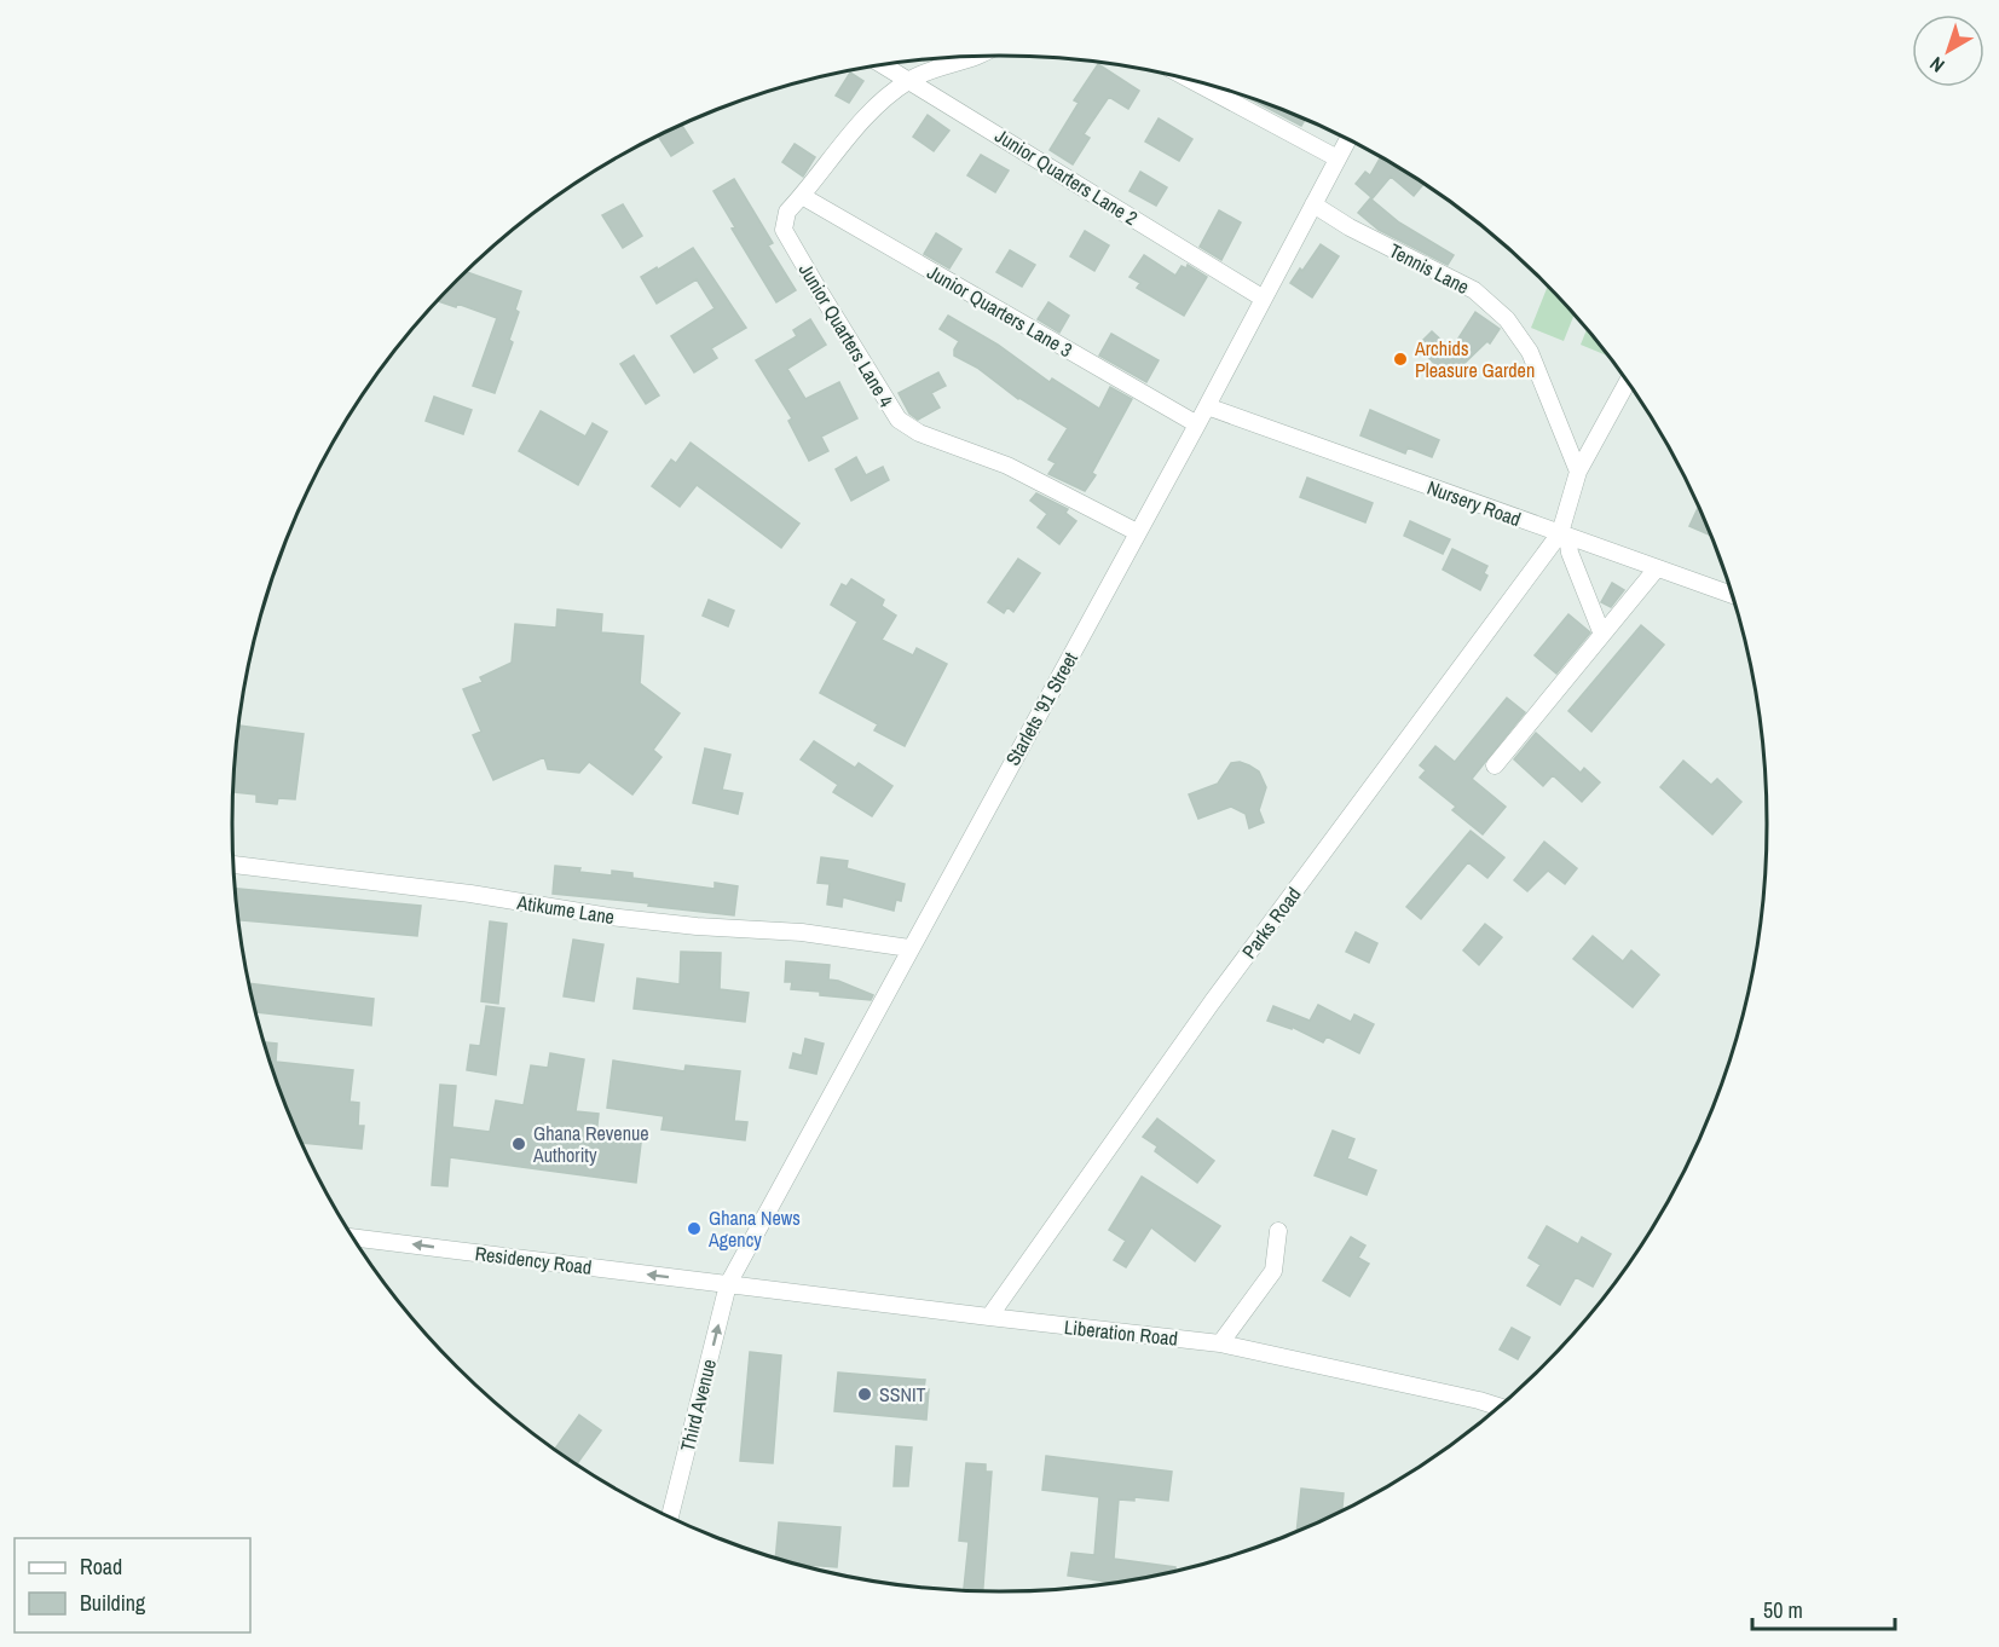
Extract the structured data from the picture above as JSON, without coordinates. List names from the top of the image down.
{
  "streets": {
    "street": [
      "Junior Quarters Lane 2",
      "Tennis Lane",
      "Junior Quarters Lane 3",
      "Junior Quarters Lane 4",
      "Nursery Road",
      "Starlets '91 Street",
      "Atikume Lane",
      "Parks Road",
      "Residency Road",
      "Liberation Road",
      "Third Avenue"
    ]
  },
  "crossings": [
    ["Junior Quarters Lane 2", "Junior Quarters Lane 4"],
    ["Junior Quarters Lane 2", "Starlets '91 Street"],
    ["Tennis Lane", "Starlets '91 Street"],
    ["Junior Quarters Lane 3", "Junior Quarters Lane 4"],
    ["Junior Quarters Lane 3", "Starlets '91 Street"],
    ["Junior Quarters Lane 4", "Starlets '91 Street"],
    ["Nursery Road", "Starlets '91 Street"],
    ["Nursery Road", "Parks Road"],
    ["Starlets '91 Street", "Atikume Lane"],
    ["Starlets '91 Street", "Residency Road"],
    ["Starlets '91 Street", "Liberation Road"],
    ["Starlets '91 Street", "Third Avenue"],
    ["Parks Road", "Liberation Road"],
    ["Residency Road", "Liberation Road"],
    ["Residency Road", "Third Avenue"],
    ["Liberation Road", "Third Avenue"]
  ],
  "one_way": ["Residency Road", "Third Avenue"],
  "places": [
    "Archids Pleasure Garden",
    "Ghana Revenue Authority",
    "Ghana News Agency",
    "SSNIT"
  ],
  "legend": ["Road", "Building"],
  "scale_bar": "50 m",
  "north": "bottom left"
}
